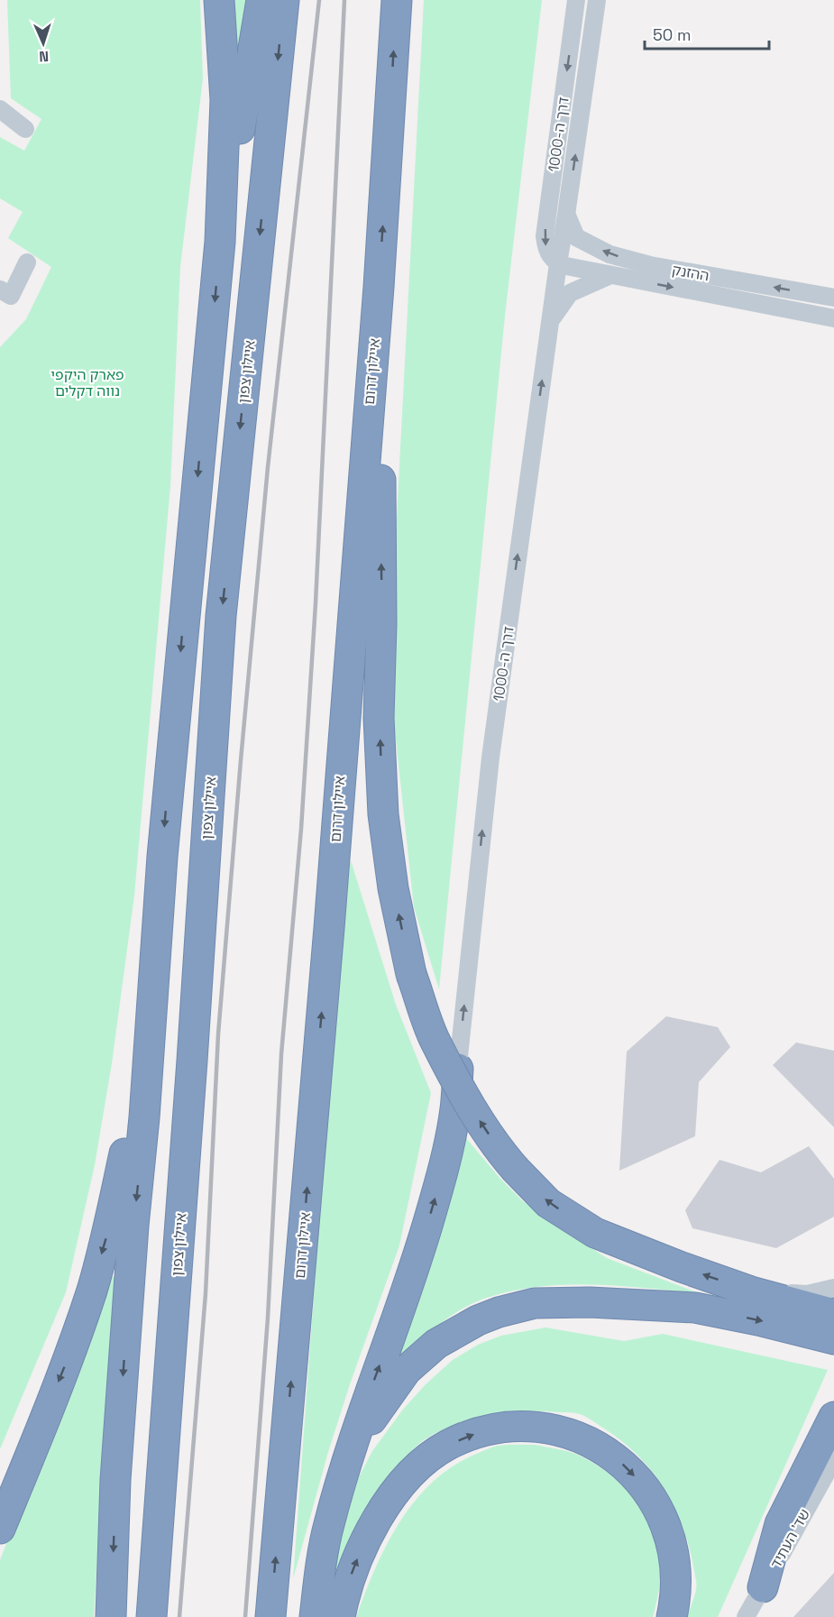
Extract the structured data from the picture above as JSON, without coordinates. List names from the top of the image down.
{
  "streets": {
    "highway": ["איילון צפון", "איילון דרום"],
    "street": ["דרך ה-1000", "ההזנק", "שד' העתיד"]
  },
  "crossings": [
    ["דרך ה-1000", "ההזנק"]
  ],
  "parks": ["פארק היקפי נווה דקלים"],
  "scale_bar": "50 m",
  "north": "bottom"
}
